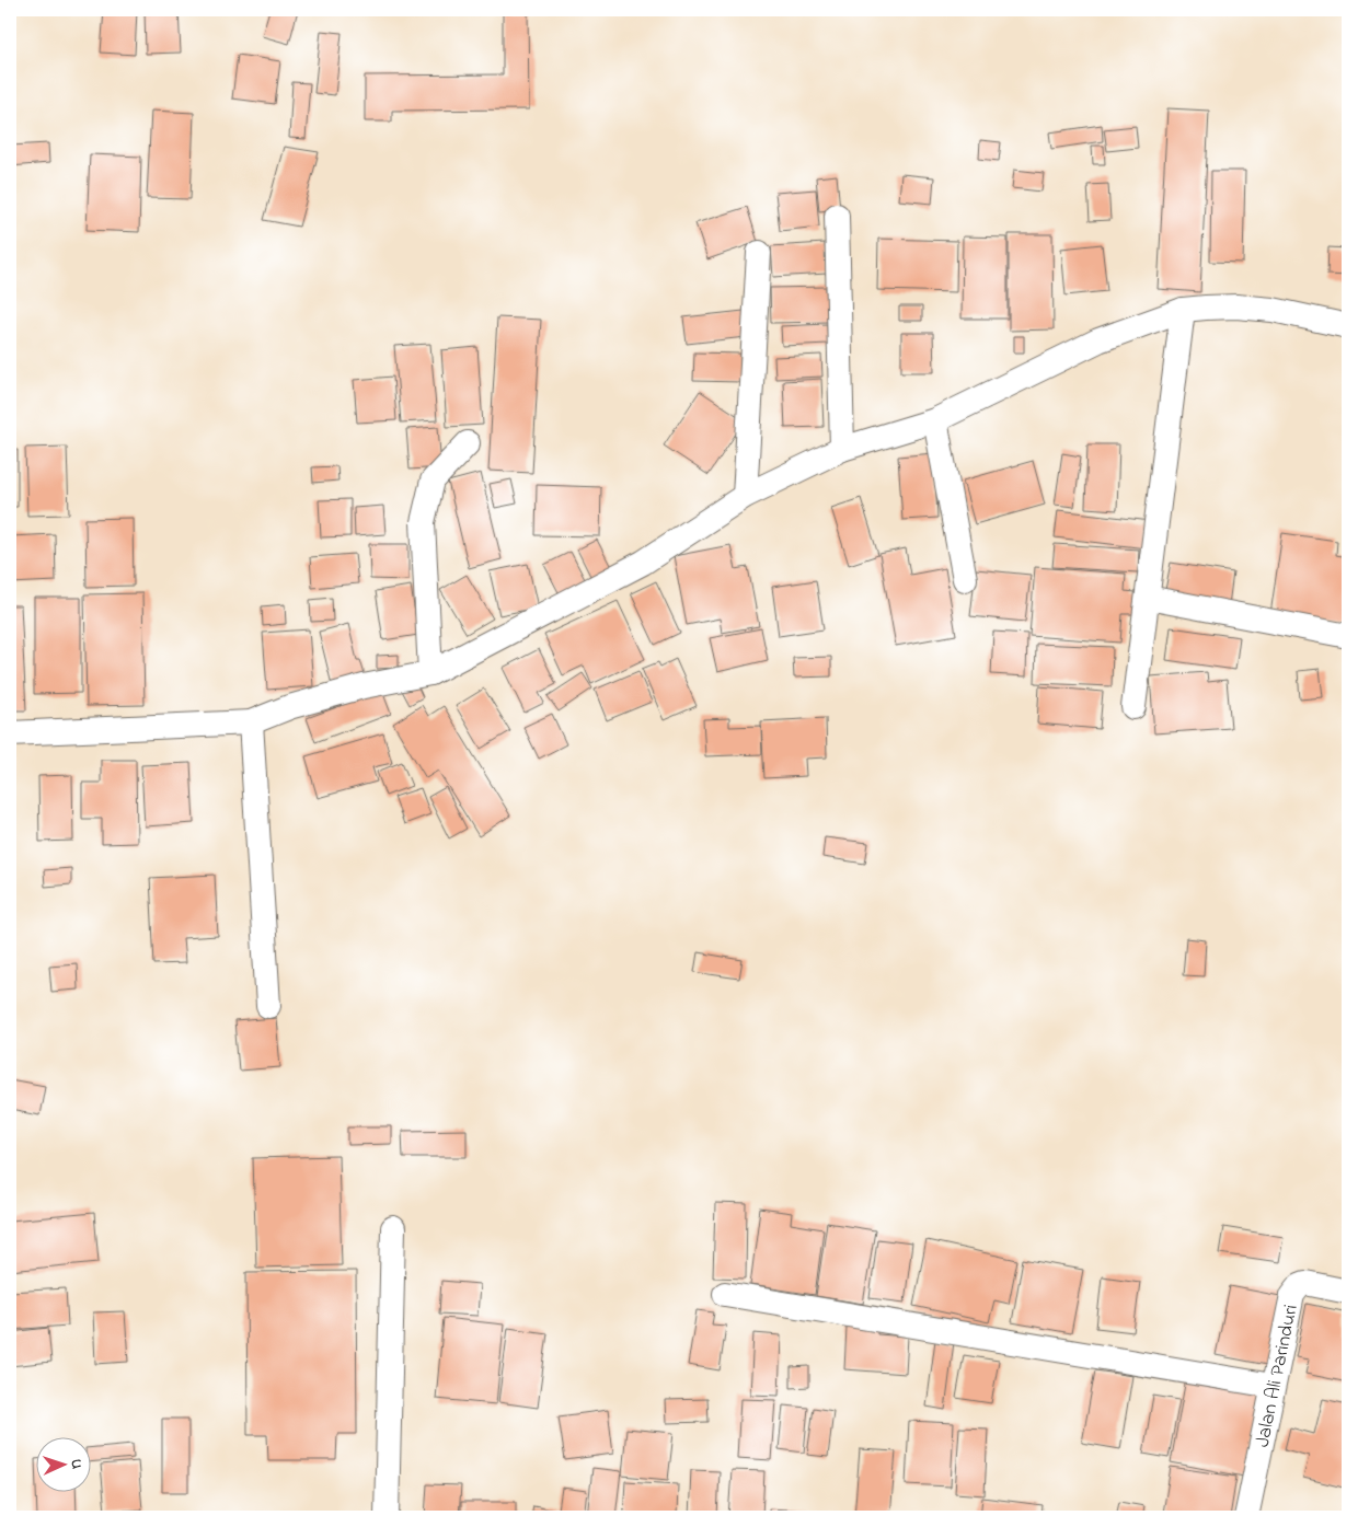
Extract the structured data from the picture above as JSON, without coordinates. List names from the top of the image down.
{
  "streets": {
    "street": ["Jalan Ali Parinduri"]
  },
  "north": "right"
}
